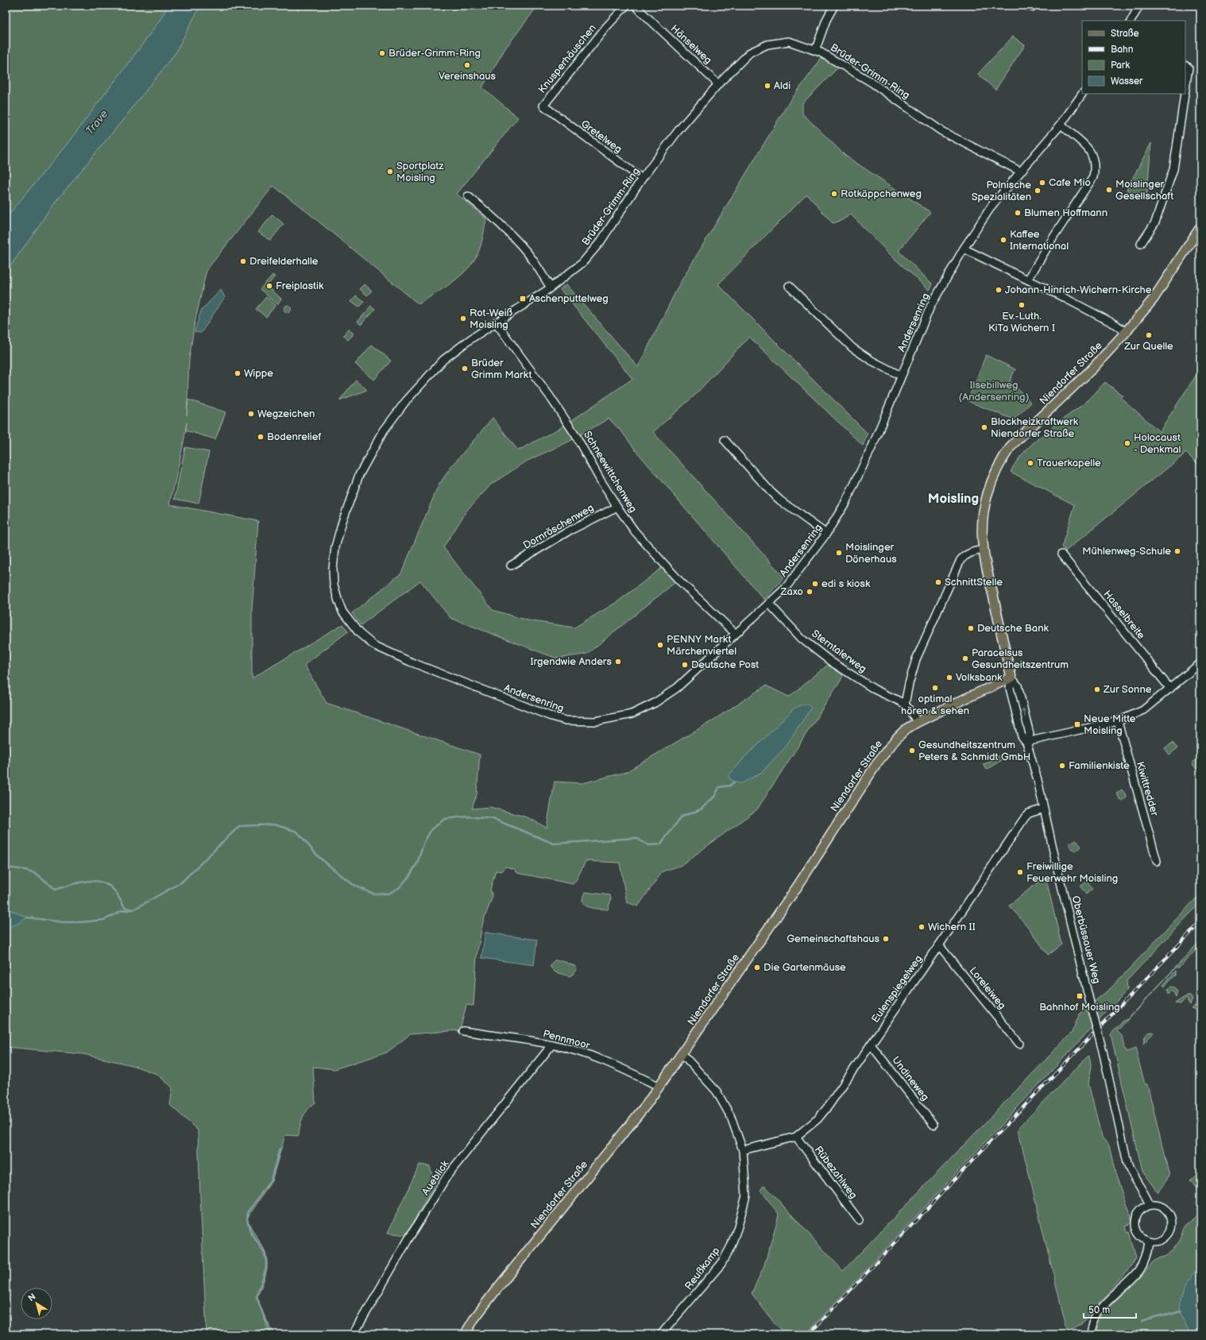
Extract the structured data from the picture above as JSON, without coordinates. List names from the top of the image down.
{
  "streets": {
    "main road": ["Niendorfer Straße", "Oberbüssauer Weg"],
    "street": [
      "Hänselweg",
      "Knusperhäuschen",
      "Brüder-Grimm-Ring",
      "Gretelweg",
      "Andersenring",
      "Schneewittchenweg",
      "Dornröschenweg",
      "Hasselbreite",
      "Sterntalerweg",
      "Kiwittredder",
      "Loreleiweg",
      "Eulenspiegelweg",
      "Pennmoor",
      "Undineweg",
      "Rübezahlweg",
      "Aueblick",
      "Reußkamp"
    ]
  },
  "crossings": [
    ["Hänselweg", "Brüder-Grimm-Ring"],
    ["Knusperhäuschen", "Gretelweg"],
    ["Brüder-Grimm-Ring", "Gretelweg"],
    ["Brüder-Grimm-Ring", "Andersenring"],
    ["Brüder-Grimm-Ring", "Schneewittchenweg"],
    ["Andersenring", "Schneewittchenweg"],
    ["Andersenring", "Sterntalerweg"],
    ["Niendorfer Straße", "Oberbüssauer Weg"],
    ["Niendorfer Straße", "Pennmoor"],
    ["Niendorfer Straße", "Reußkamp"],
    ["Schneewittchenweg", "Dornröschenweg"],
    ["Oberbüssauer Weg", "Eulenspiegelweg"],
    ["Loreleiweg", "Eulenspiegelweg"],
    ["Eulenspiegelweg", "Undineweg"],
    ["Eulenspiegelweg", "Rübezahlweg"],
    ["Eulenspiegelweg", "Reußkamp"],
    ["Pennmoor", "Aueblick"]
  ],
  "districts": ["Moisling"],
  "water": ["Trave"],
  "parks": ["Ilsebillweg (Andersenring)"],
  "places": {
    "other": [
      "Brüder-Grimm-Ring",
      "Vereinshaus",
      "Aldi",
      "Sportplatz Moisling",
      "Cafe Mio",
      "Moislinger Gesellschaft",
      "Polnische Spezialitäten",
      "Rotkäppchenweg",
      "Blumen Hoffmann",
      "Kaffee International",
      "Dreifelderhalle",
      "Freiplastik",
      "Johann-Hinrich-Wichern-Kirche",
      "Ev.-Luth. KiTa Wichern I",
      "Rot-Weiß Moisling",
      "Zur Quelle",
      "Brüder Grimm Markt",
      "Wippe",
      "Wegzeichen",
      "Blockheizkraftwerk Niendorfer Straße",
      "Bodenrelief",
      "Holocaust - Denkmal",
      "Trauerkapelle",
      "Mühlenweg-Schule",
      "Moislinger Dönerhaus",
      "SchnittStelle",
      "edi s kiosk",
      "Zaxo",
      "Deutsche Bank",
      "PENNY Markt Märchenviertel",
      "Paracelsus Gesundheitszentrum",
      "Irgendwie Anders",
      "Deutsche Post",
      "Volksbank",
      "optimal hören & sehen",
      "Zur Sonne",
      "Gesundheitszentrum Peters & Schmidt GmbH",
      "Familienkiste",
      "Freiwillige Feuerwehr Moisling",
      "Wichern II",
      "Gemeinschaftshaus",
      "Die Gartenmäuse"
    ],
    "transit": ["Aschenputtelweg", "Neue Mitte Moisling", "Bahnhof Moisling"]
  },
  "legend": [
    "Straße",
    "Bahn",
    "Park",
    "Wasser"
  ],
  "scale_bar": "50 m",
  "north": "top left"
}
